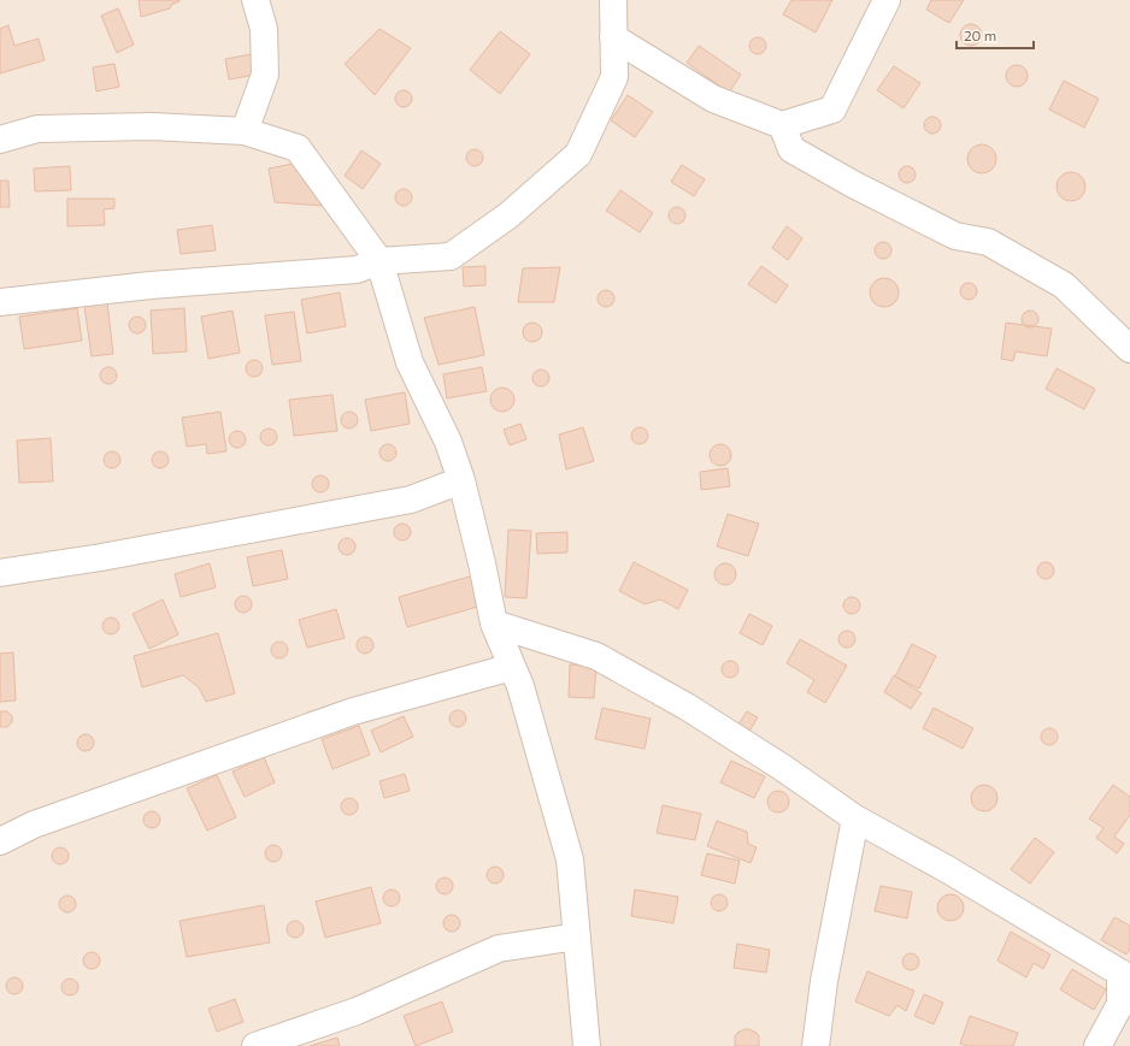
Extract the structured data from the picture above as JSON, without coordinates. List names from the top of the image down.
{
  "scale_bar": "20 m"
}
